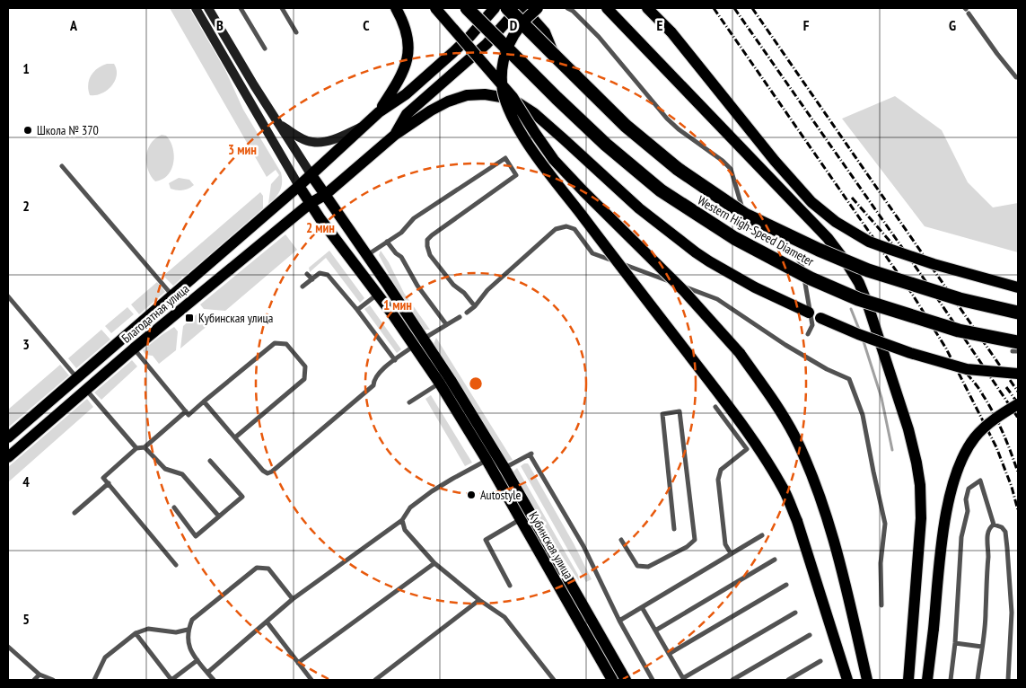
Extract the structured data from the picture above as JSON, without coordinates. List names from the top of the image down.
{
  "streets": {
    "highway": ["Western High-Speed Diameter"],
    "main road": ["Благодатная улица", "Кубинская улица"]
  },
  "crossings": [
    ["Благодатная улица", "Кубинская улица"]
  ],
  "places": {
    "other": ["Школа № 370", "Autostyle"],
    "transit": ["Кубинская улица"]
  },
  "grid": {
    "columns": [
      "A",
      "B",
      "C",
      "D",
      "E",
      "F",
      "G"
    ],
    "rows": [
      "1",
      "2",
      "3",
      "4",
      "5"
    ]
  },
  "rings": ["3 мин", "2 мин", "1 мин"]
}
